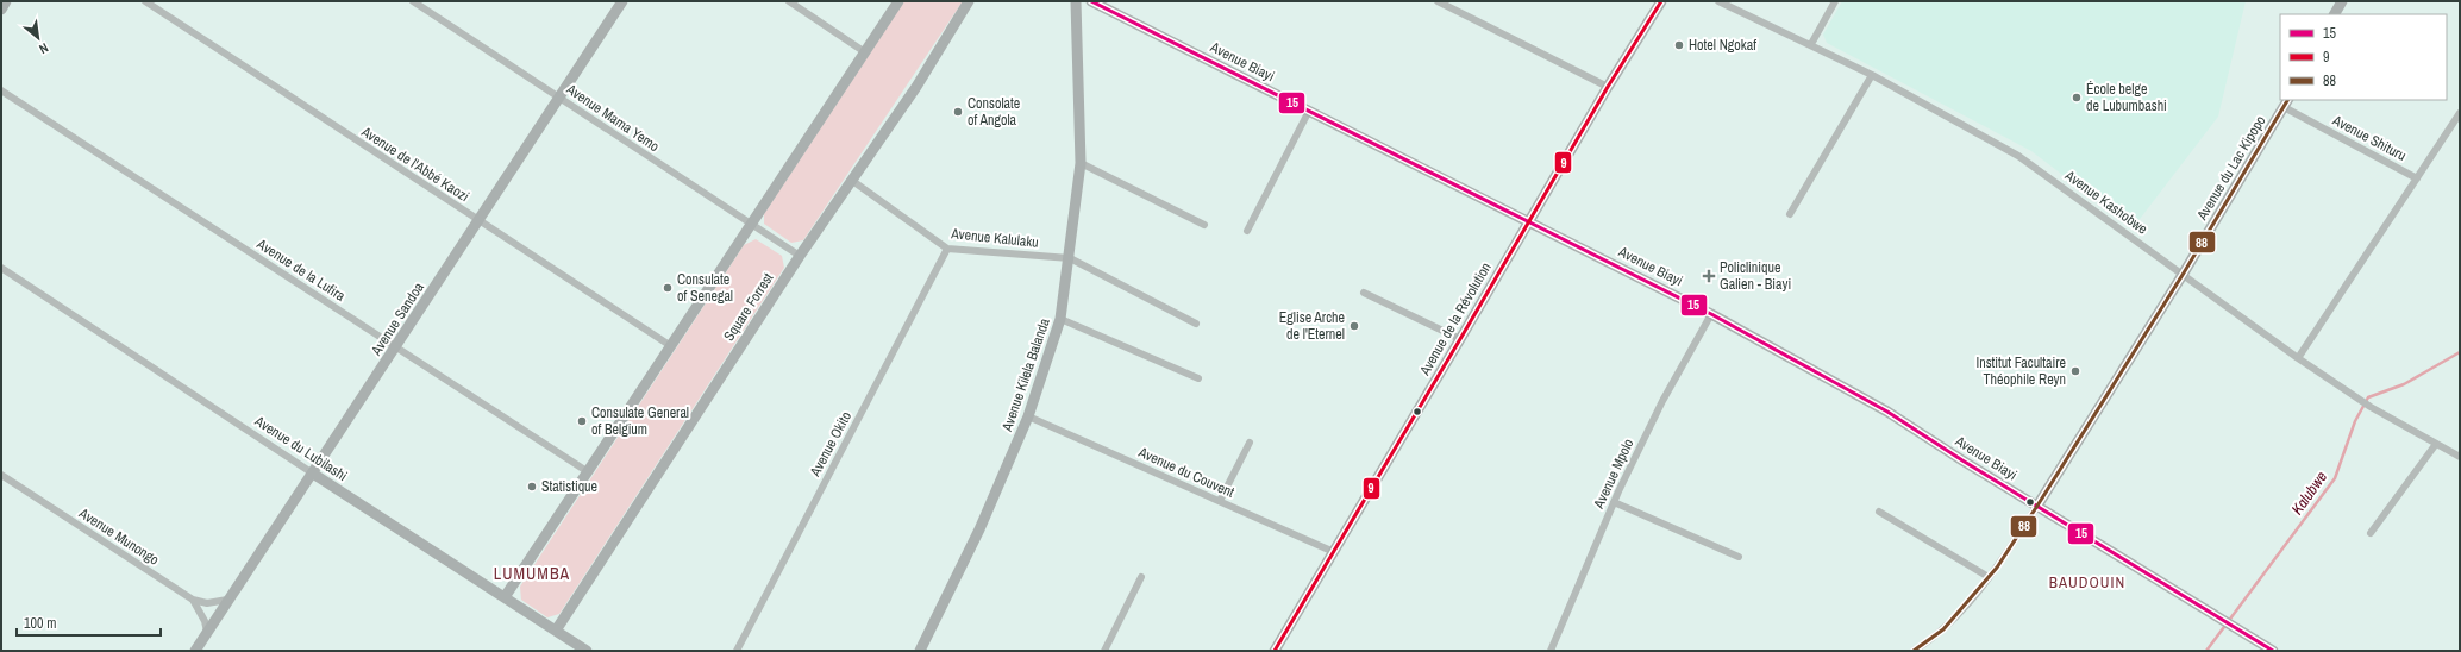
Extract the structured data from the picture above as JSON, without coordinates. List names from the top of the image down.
{
  "streets": {
    "street": [
      "Avenue Biayi",
      "Avenue Mama Yemo",
      "Avenue Shituru",
      "Avenue de l'Abbé Kaozi",
      "Avenue du Lac Kipopo",
      "Avenue Kashobwe",
      "Avenue Kalulaku",
      "Avenue de la Lufira",
      "Square Forrest",
      "Avenue Sandoa",
      "Avenue de la Révolution",
      "Avenue Kilela Balanda",
      "Avenue Okito",
      "Avenue du Lubilashi",
      "Avenue du Couvent",
      "Avenue Mpolo",
      "Avenue Munongo"
    ]
  },
  "crossings": [
    ["Avenue Biayi", "Avenue du Lac Kipopo"],
    ["Avenue Biayi", "Avenue de la Révolution"],
    ["Avenue Biayi", "Avenue Mpolo"],
    ["Avenue Mama Yemo", "Square Forrest"],
    ["Avenue Mama Yemo", "Avenue Sandoa"],
    ["Avenue Shituru", "Avenue du Lac Kipopo"],
    ["Avenue de l'Abbé Kaozi", "Avenue Sandoa"],
    ["Avenue du Lac Kipopo", "Avenue Kashobwe"],
    ["Avenue Kalulaku", "Square Forrest"],
    ["Avenue Kalulaku", "Avenue Kilela Balanda"],
    ["Avenue Kalulaku", "Avenue Okito"],
    ["Avenue de la Lufira", "Avenue Sandoa"],
    ["Square Forrest", "Avenue du Lubilashi"],
    ["Avenue Sandoa", "Avenue du Lubilashi"],
    ["Avenue Sandoa", "Avenue Munongo"],
    ["Avenue de la Révolution", "Avenue du Couvent"],
    ["Avenue Kilela Balanda", "Avenue du Couvent"]
  ],
  "districts": ["LUMUMBA", "BAUDOUIN"],
  "water": ["Kalubwe"],
  "places": {
    "other": [
      "Hotel Ngokaf",
      "École belge de Lubumbashi",
      "Consolate of Angola",
      "Consulate of Senegal",
      "Eglise Arche de l'Eternel",
      "Institut Facultaire Théophile Reyn",
      "Consulate General of Belgium",
      "Statistique"
    ],
    "health": ["Policlinique Galien - Biayi"]
  },
  "lines": ["transit line 15", "transit line 9", "transit line 88"],
  "legend": ["15", "9", "88"],
  "scale_bar": "100 m",
  "north": "bottom right"
}
